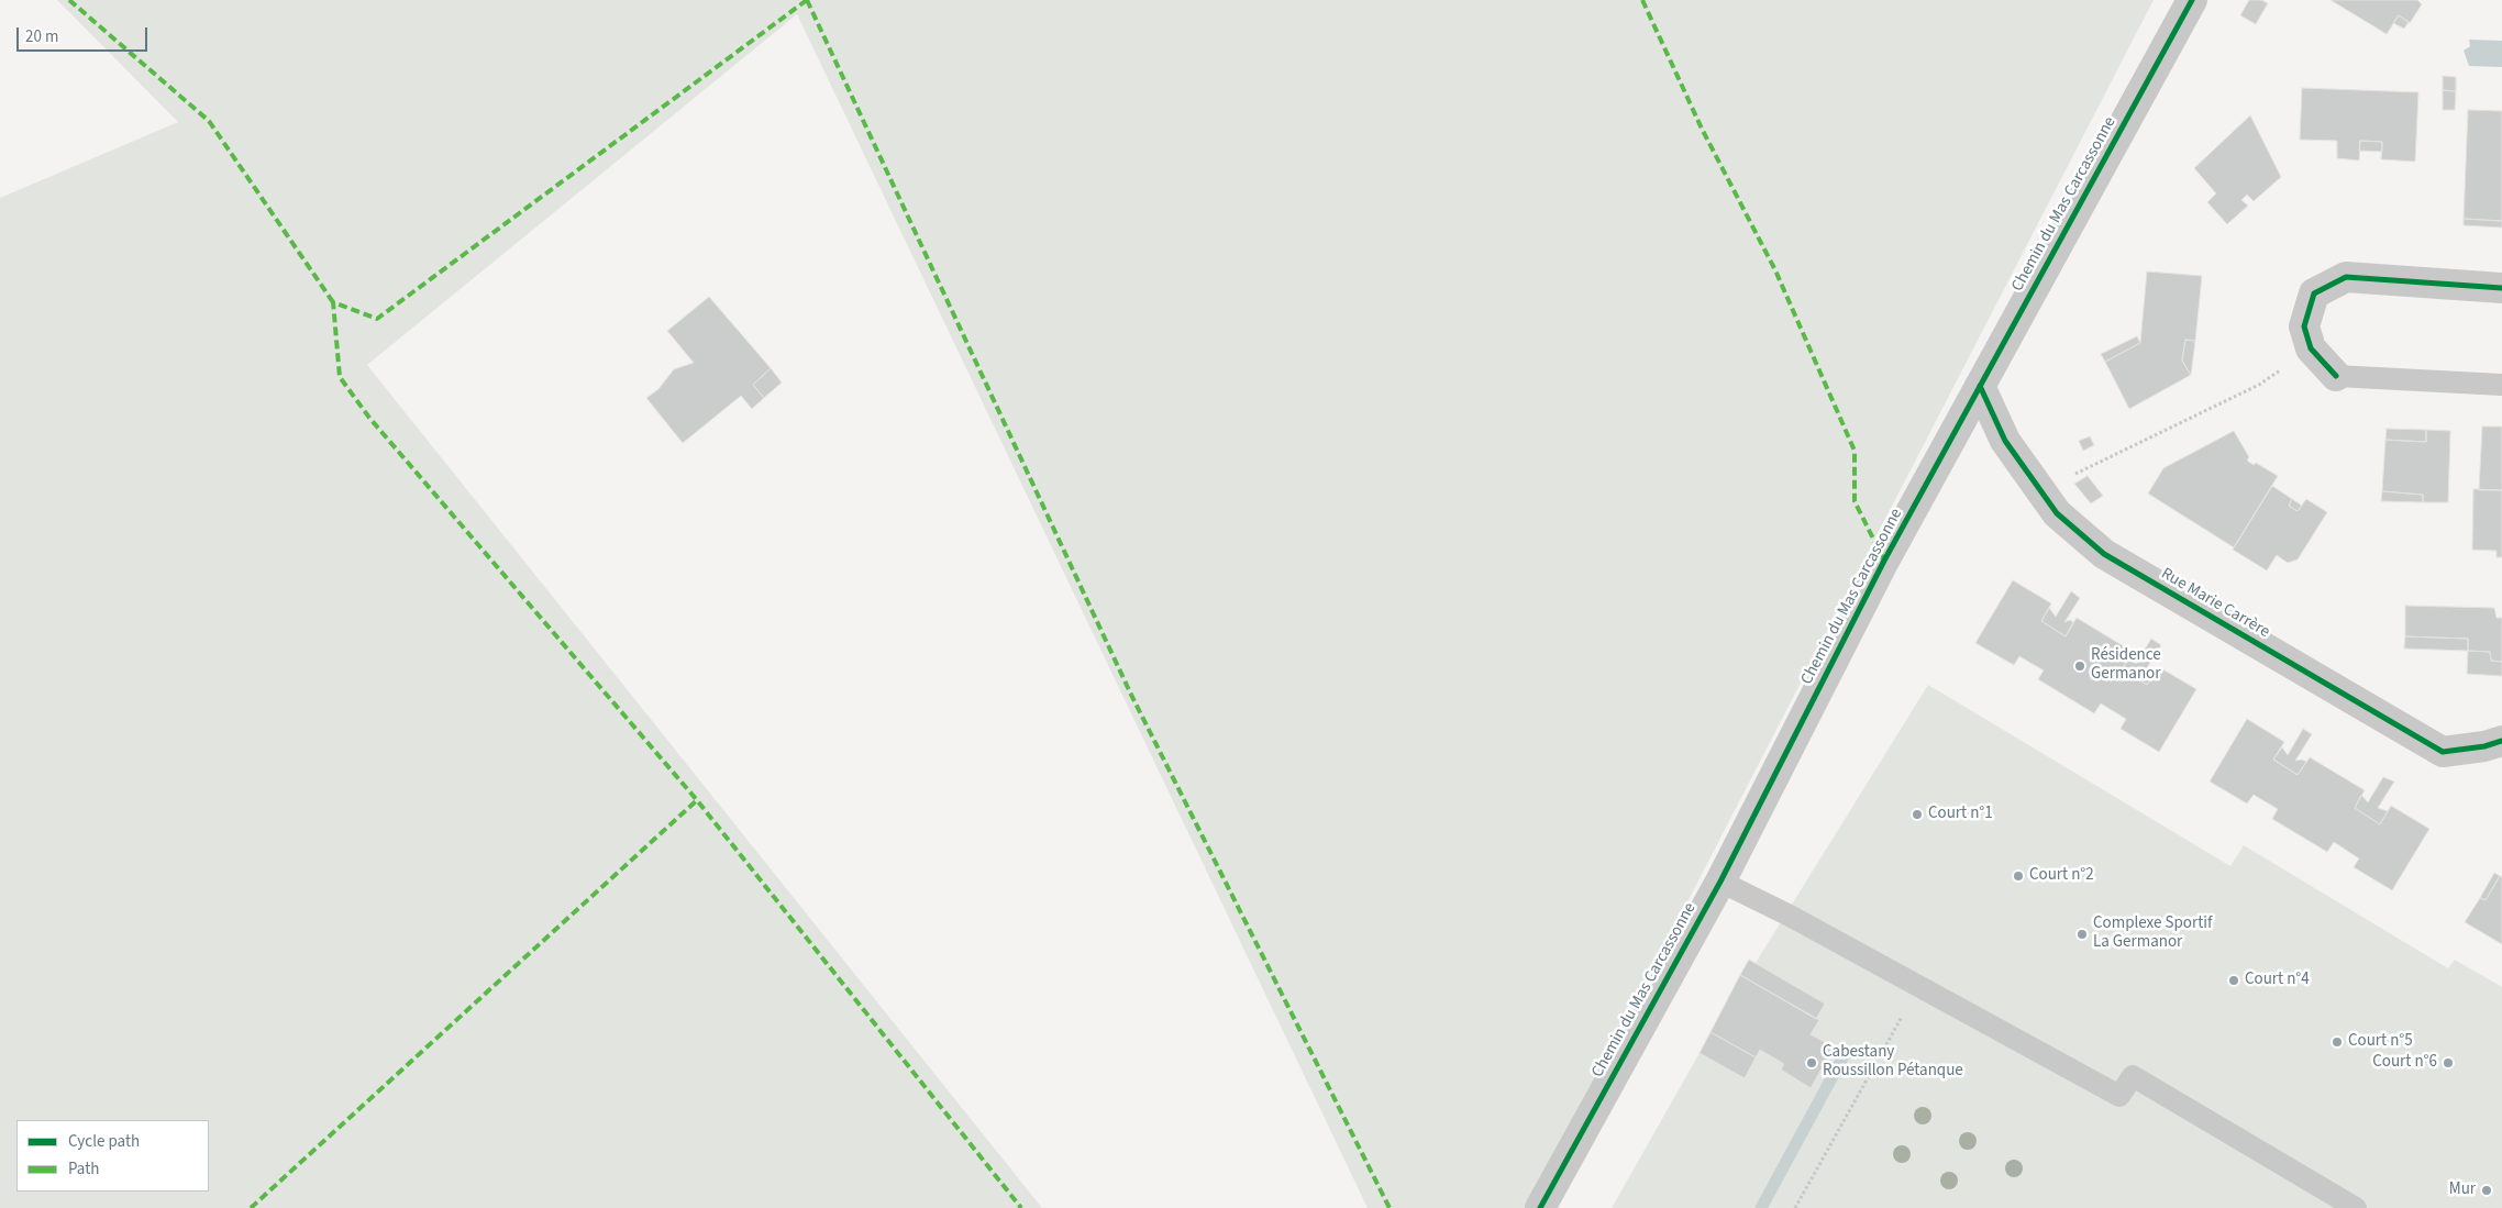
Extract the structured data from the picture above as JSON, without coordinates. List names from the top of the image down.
{
  "streets": {
    "street": ["Chemin du Mas Carcassonne", "Rue Marie Carrère"]
  },
  "crossings": [
    ["Chemin du Mas Carcassonne", "Rue Marie Carrère"]
  ],
  "places": [
    "Résidence Germanor",
    "Court n°1",
    "Court n°2",
    "Complexe Sportif La Germanor",
    "Court n°4",
    "Court n°5",
    "Cabestany Roussillon Pétanque",
    "Court n°6",
    "Mur"
  ],
  "legend": ["Cycle path", "Path"],
  "scale_bar": "20 m"
}
